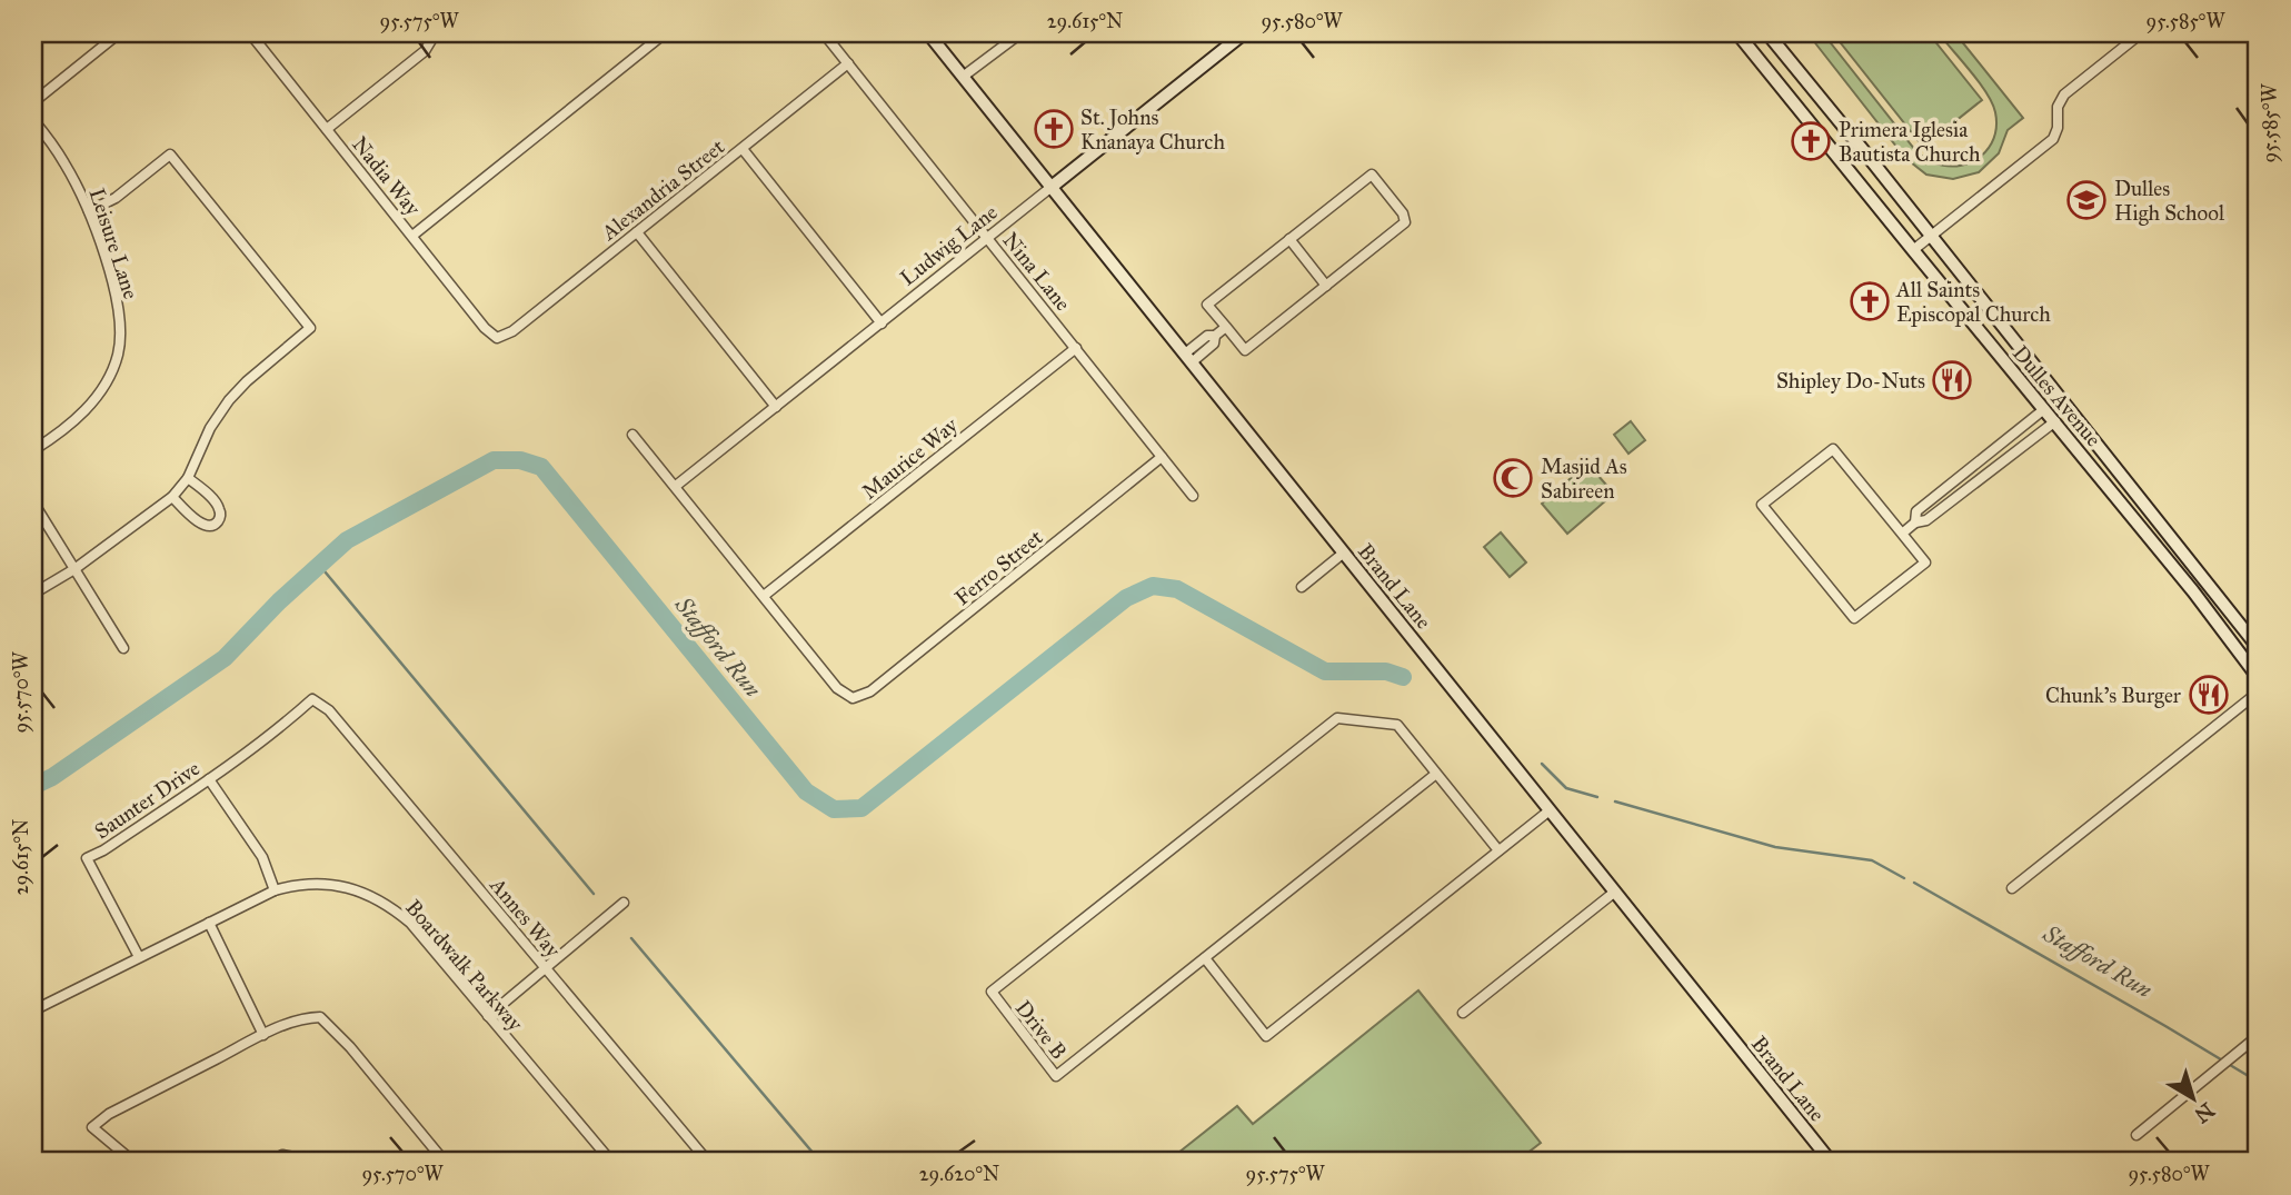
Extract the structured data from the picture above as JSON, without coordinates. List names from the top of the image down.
{
  "streets": {
    "street": [
      "Nadia Way",
      "Alexandria Street",
      "Leisure Lane",
      "Ludwig Lane",
      "Nina Lane",
      "Dulles Avenue",
      "Maurice Way",
      "Ferro Street",
      "Brand Lane",
      "Saunter Drive",
      "Annes Way",
      "Boardwalk Parkway",
      "Drive B"
    ]
  },
  "crossings": [
    ["Nadia Way", "Alexandria Street"],
    ["Alexandria Street", "Nina Lane"],
    ["Ludwig Lane", "Nina Lane"],
    ["Ludwig Lane", "Brand Lane"],
    ["Nina Lane", "Maurice Way"],
    ["Nina Lane", "Ferro Street"],
    ["Maurice Way", "Ferro Street"],
    ["Saunter Drive", "Annes Way"],
    ["Saunter Drive", "Boardwalk Parkway"]
  ],
  "water": ["Stafford Run"],
  "places": {
    "church": ["St. Johns Knanaya Church", "Primera Iglesia Bautista Church", "All Saints Episcopal Church"],
    "school or university": ["Dulles High School"],
    "restaurant": ["Shipley Do-Nuts", "Chunk's Burger"],
    "mosque": ["Masjid As Sabireen"]
  },
  "north": "bottom right",
  "coordinates": [
    "95.575°W",
    "29.615°N",
    "95.580°W",
    "95.585°W",
    "95.570°W",
    "29.620°N"
  ]
}
